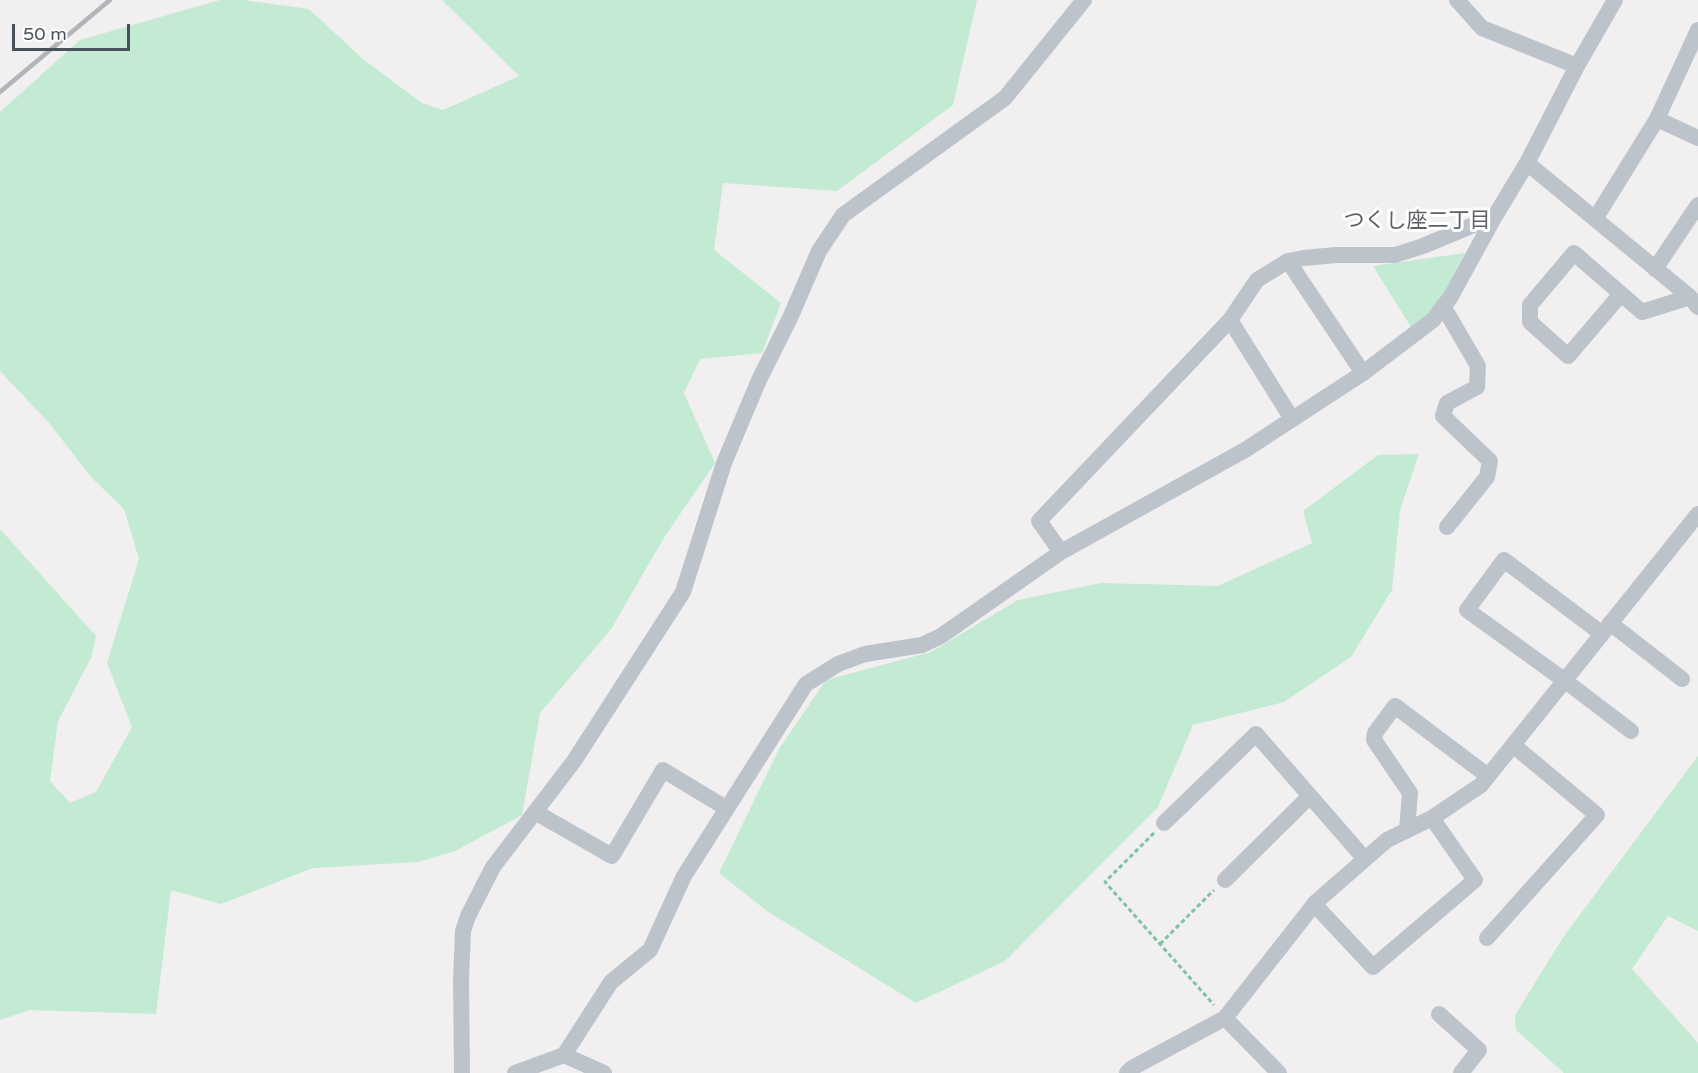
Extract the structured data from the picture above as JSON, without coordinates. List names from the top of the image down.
{
  "districts": ["つくし座二丁目"],
  "scale_bar": "50 m"
}
